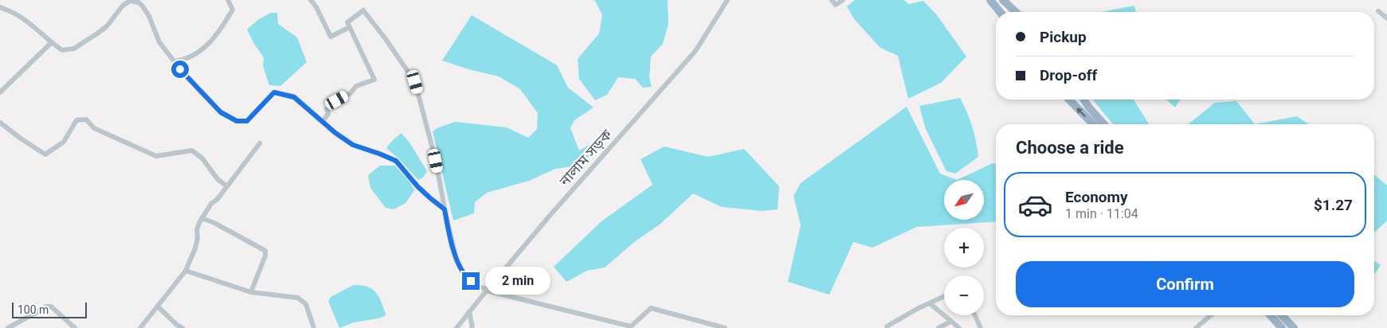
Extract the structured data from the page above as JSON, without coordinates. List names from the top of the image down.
{
  "streets": {
    "street": ["নালাম সড়ক"]
  },
  "scale_bar": "100 m",
  "north": "bottom left",
  "page": {
    "banner": ["Pickup", "Drop-off"],
    "heading": "Choose a ride",
    "list": [
      {
        "name": "Economy",
        "note": "1 min · 11:04",
        "value": "$1.27"
      }
    ],
    "map_buttons": ["+", "−"],
    "buttons": "Confirm",
    "bubble": "2 min",
    "scale": "100 m"
  }
}
